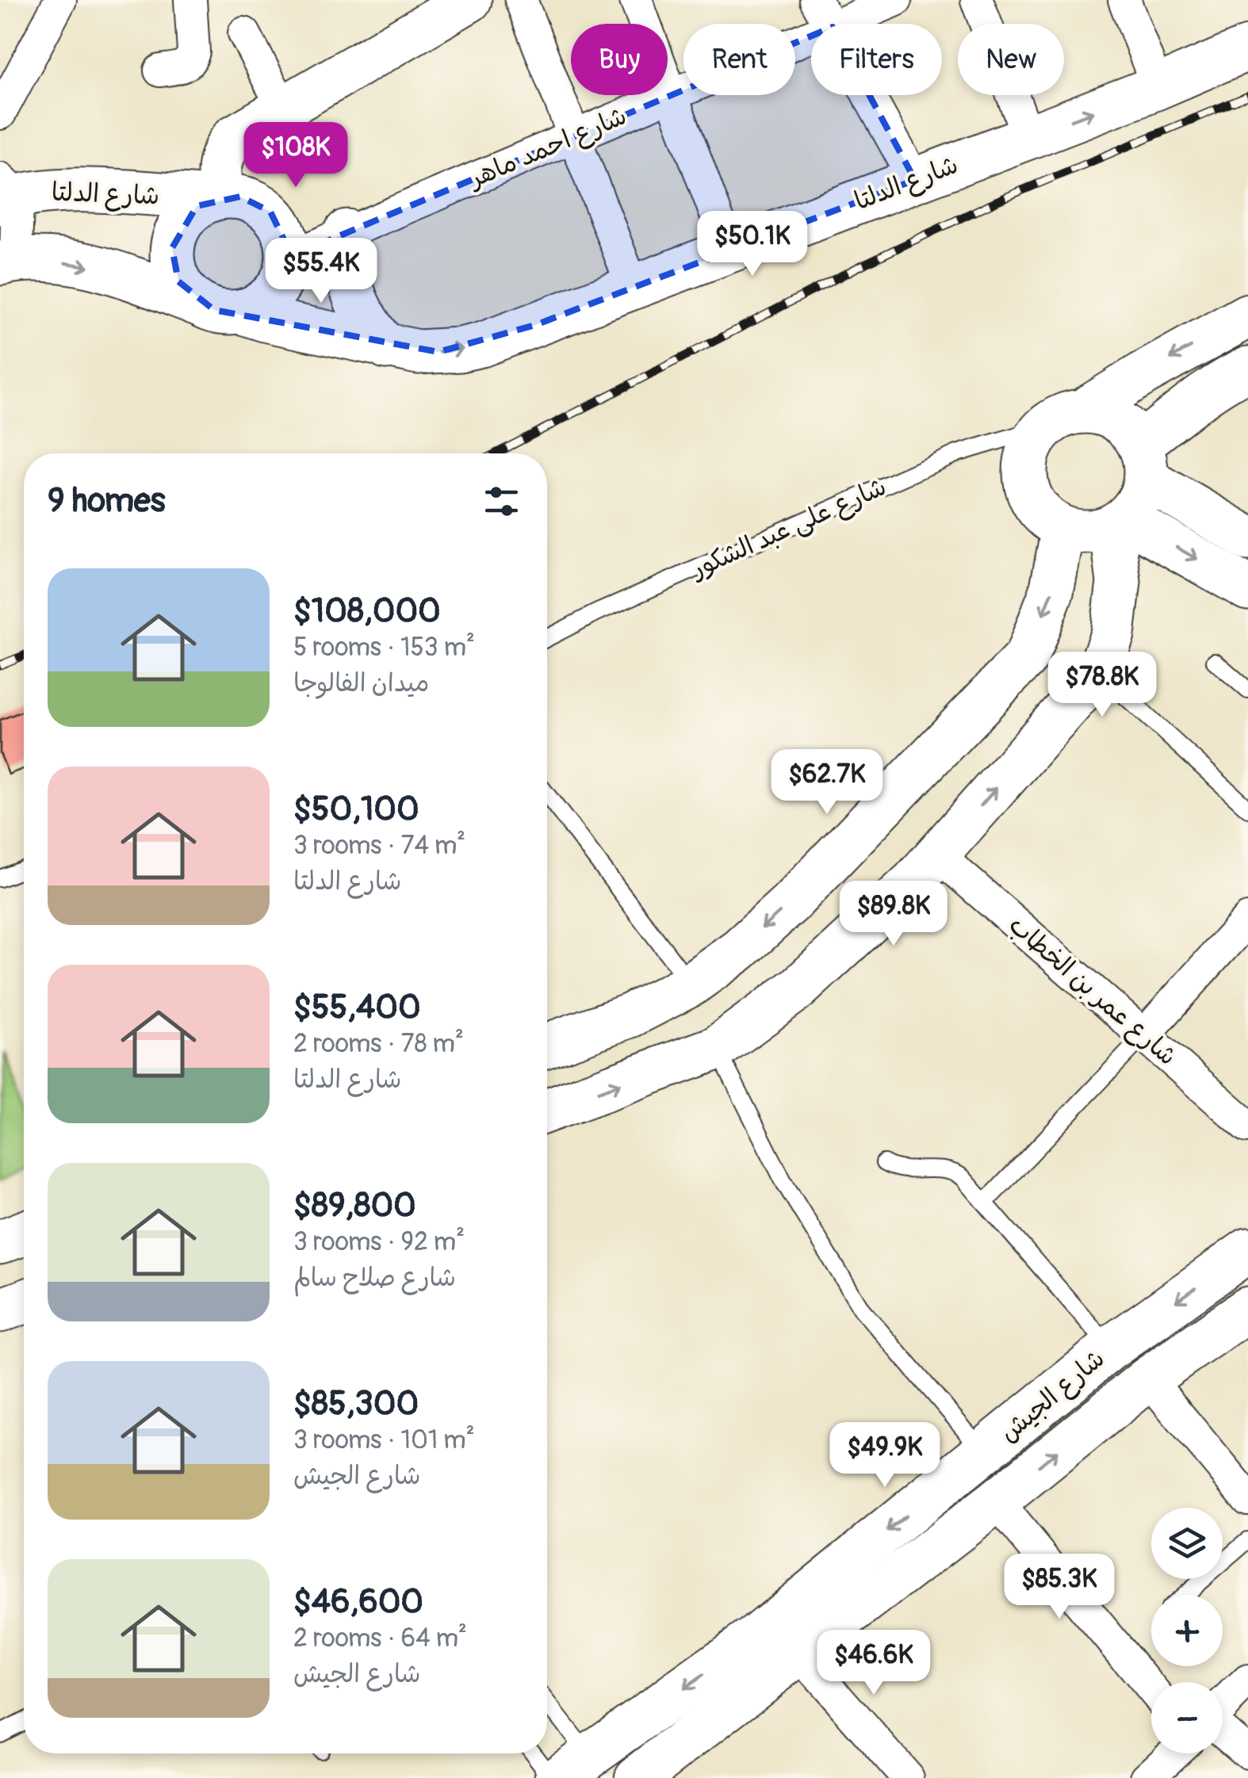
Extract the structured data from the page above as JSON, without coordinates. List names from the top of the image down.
{
  "streets": {
    "street": [
      "شارع احمد ماهر",
      "شارع الدلتا",
      "شارع على عبد الشكور",
      "شارع عمر بن الخطاب",
      "شارع الجيش"
    ]
  },
  "crossings": [
    ["شارع احمد ماهر", "شارع الدلتا"]
  ],
  "page": {
    "chip": [
      "Buy",
      "Rent",
      "Filters",
      "New"
    ],
    "price": [
      "$108K",
      "$50.1K",
      "$55.4K",
      "$78.8K",
      "$62.7K",
      "$89.8K",
      "$49.9K",
      "$85.3K",
      "$46.6K"
    ],
    "heading": "9 homes",
    "list": [
      {
        "name": "$108,000",
        "note": "5 rooms · 153 m² · ميدان الفالوجا"
      },
      {
        "name": "$50,100",
        "note": "3 rooms · 74 m² · شارع الدلتا"
      },
      {
        "name": "$55,400",
        "note": "2 rooms · 78 m² · شارع الدلتا"
      },
      {
        "name": "$89,800",
        "note": "3 rooms · 92 m² · شارع صلاح سالم"
      },
      {
        "name": "$85,300",
        "note": "3 rooms · 101 m² · شارع الجيش"
      },
      {
        "name": "$46,600",
        "note": "2 rooms · 64 m² · شارع الجيش"
      }
    ],
    "map_buttons": ["+", "−"]
  }
}
